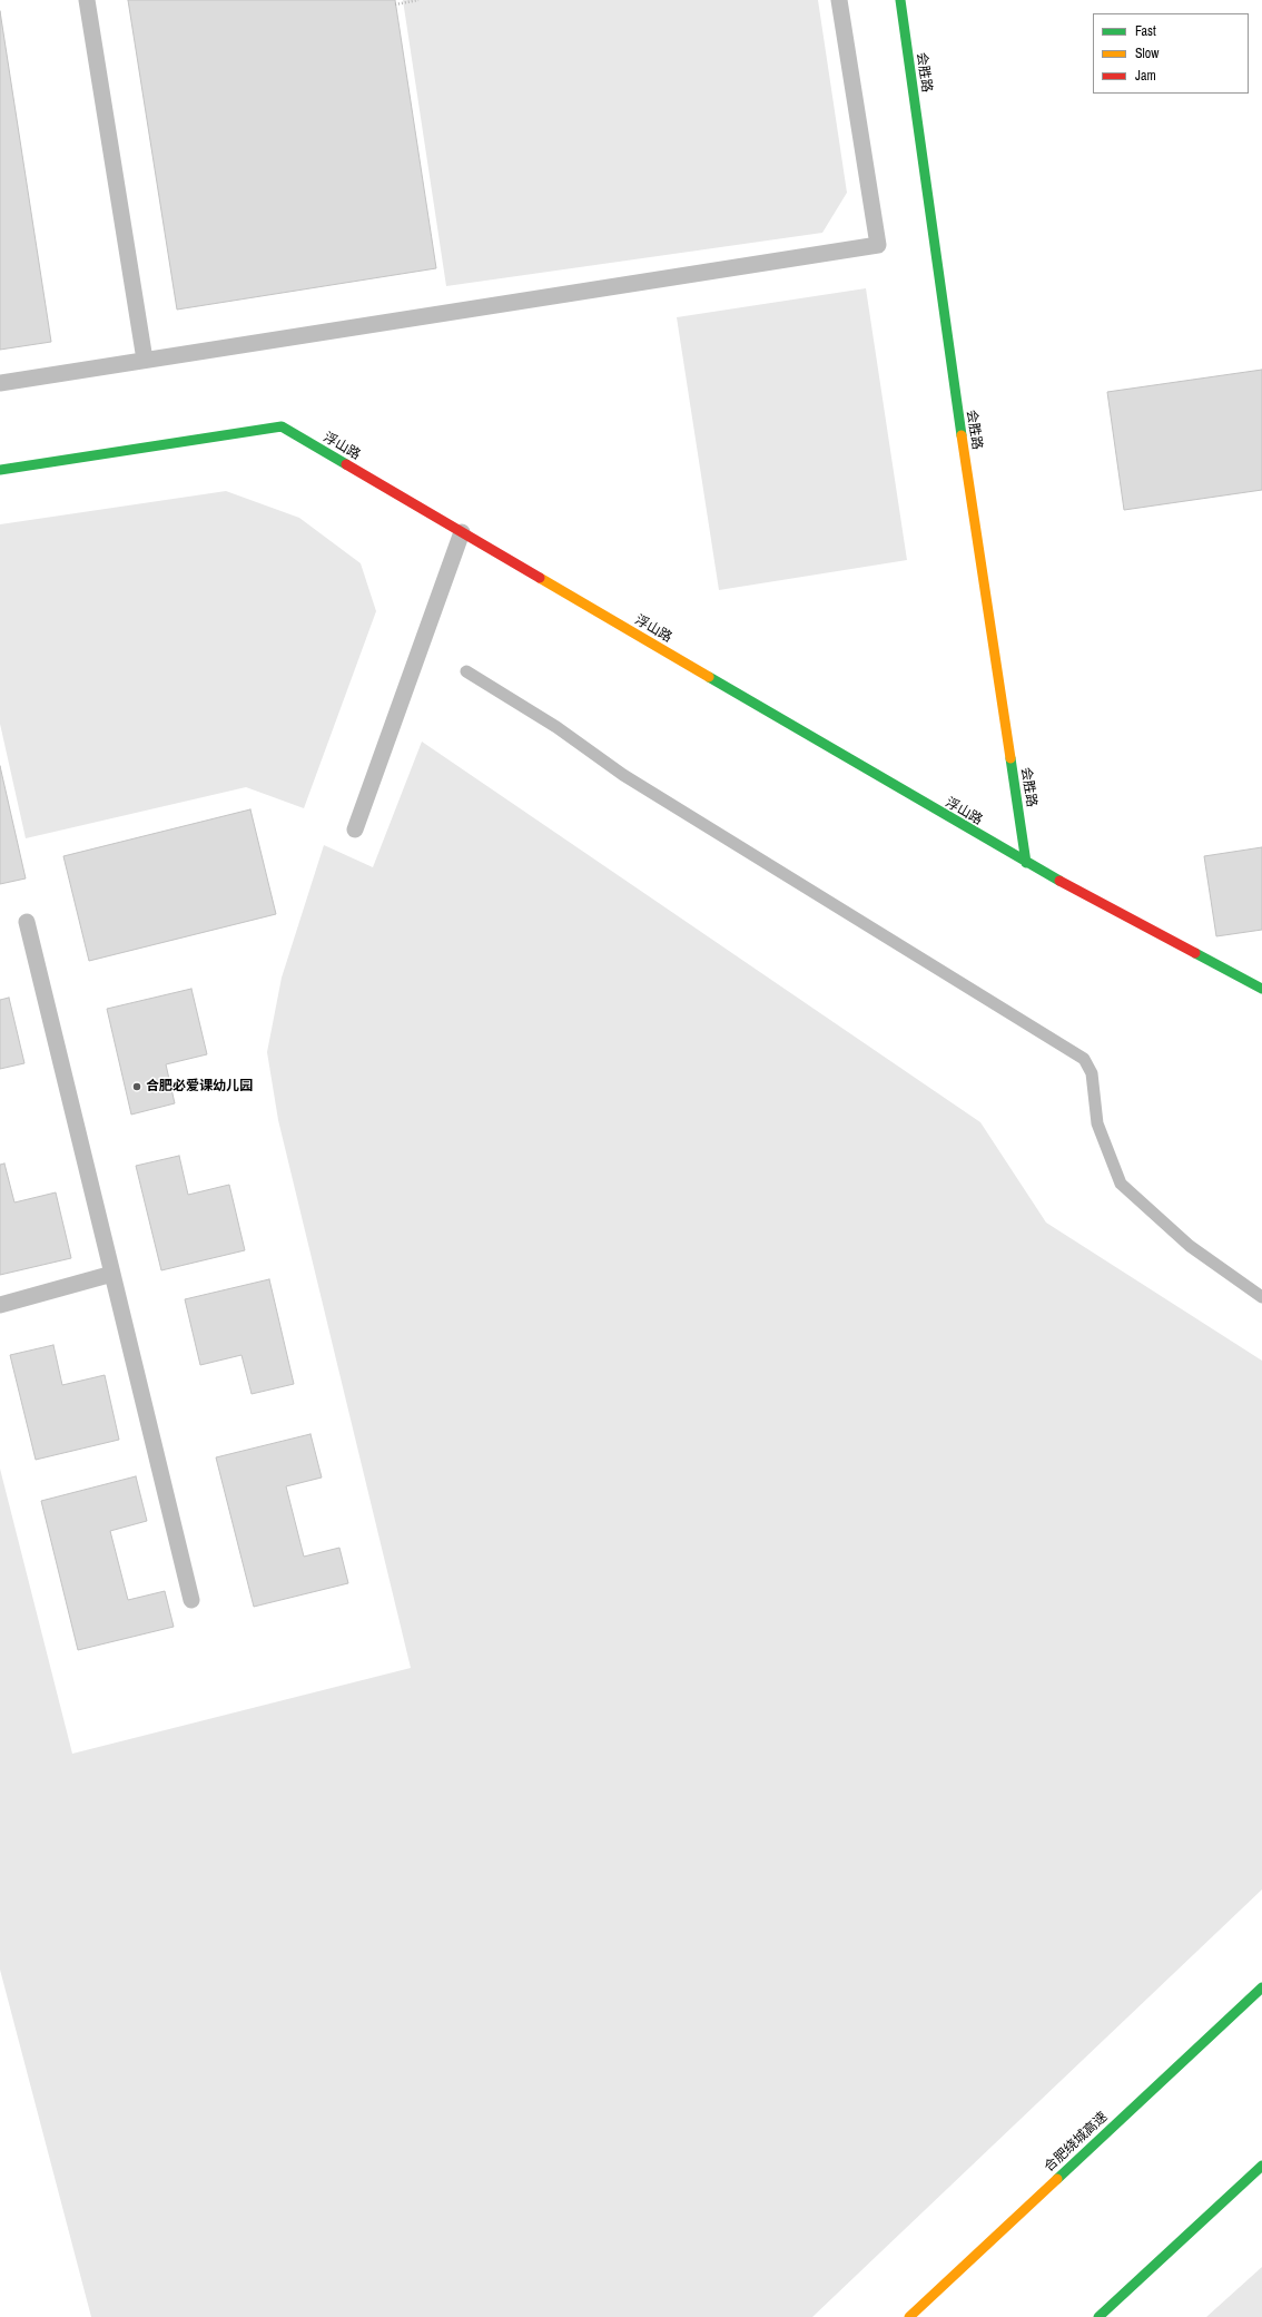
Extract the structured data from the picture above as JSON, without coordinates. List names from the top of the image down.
{
  "streets": {
    "main road": ["会胜路", "浮山路", "合肥绕城高速"]
  },
  "crossings": [
    ["会胜路", "浮山路"]
  ],
  "places": ["合肥必爱课幼儿园"],
  "legend": ["Fast", "Slow", "Jam"]
}
